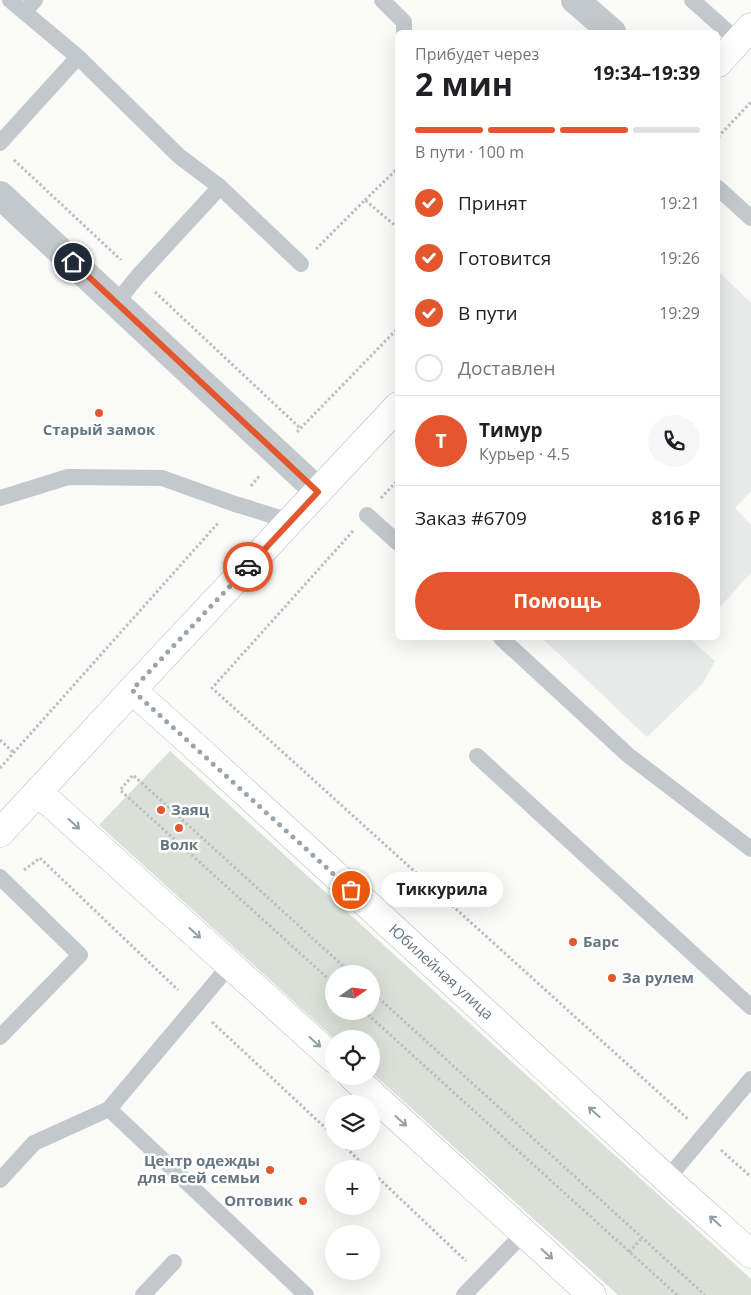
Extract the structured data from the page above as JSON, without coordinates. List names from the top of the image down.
{
  "streets": {
    "main road": ["Юбилейная улица"]
  },
  "places": [
    "Старый замок",
    "Заяц",
    "Волк",
    "Тиккурила",
    "Барс",
    "За рулем",
    "Центр одежды для всей семьи",
    "Оптовик"
  ],
  "north": "right",
  "page": {
    "heading": ["2 мин", "Прибудет через", "19:34–19:39"],
    "panel": [
      "Тимур",
      "Курьер · 4.5",
      "Заказ #6709",
      "816 ₽"
    ],
    "bar": "В пути · 100 m",
    "list": [
      ["Принят", "19:21"],
      ["Готовится", "19:26"],
      ["В пути", "19:29"],
      "Доставлен"
    ],
    "round": "Т",
    "buttons": "Помощь",
    "bubble": "Тиккурила",
    "map_buttons": ["+", "−"]
  }
}
